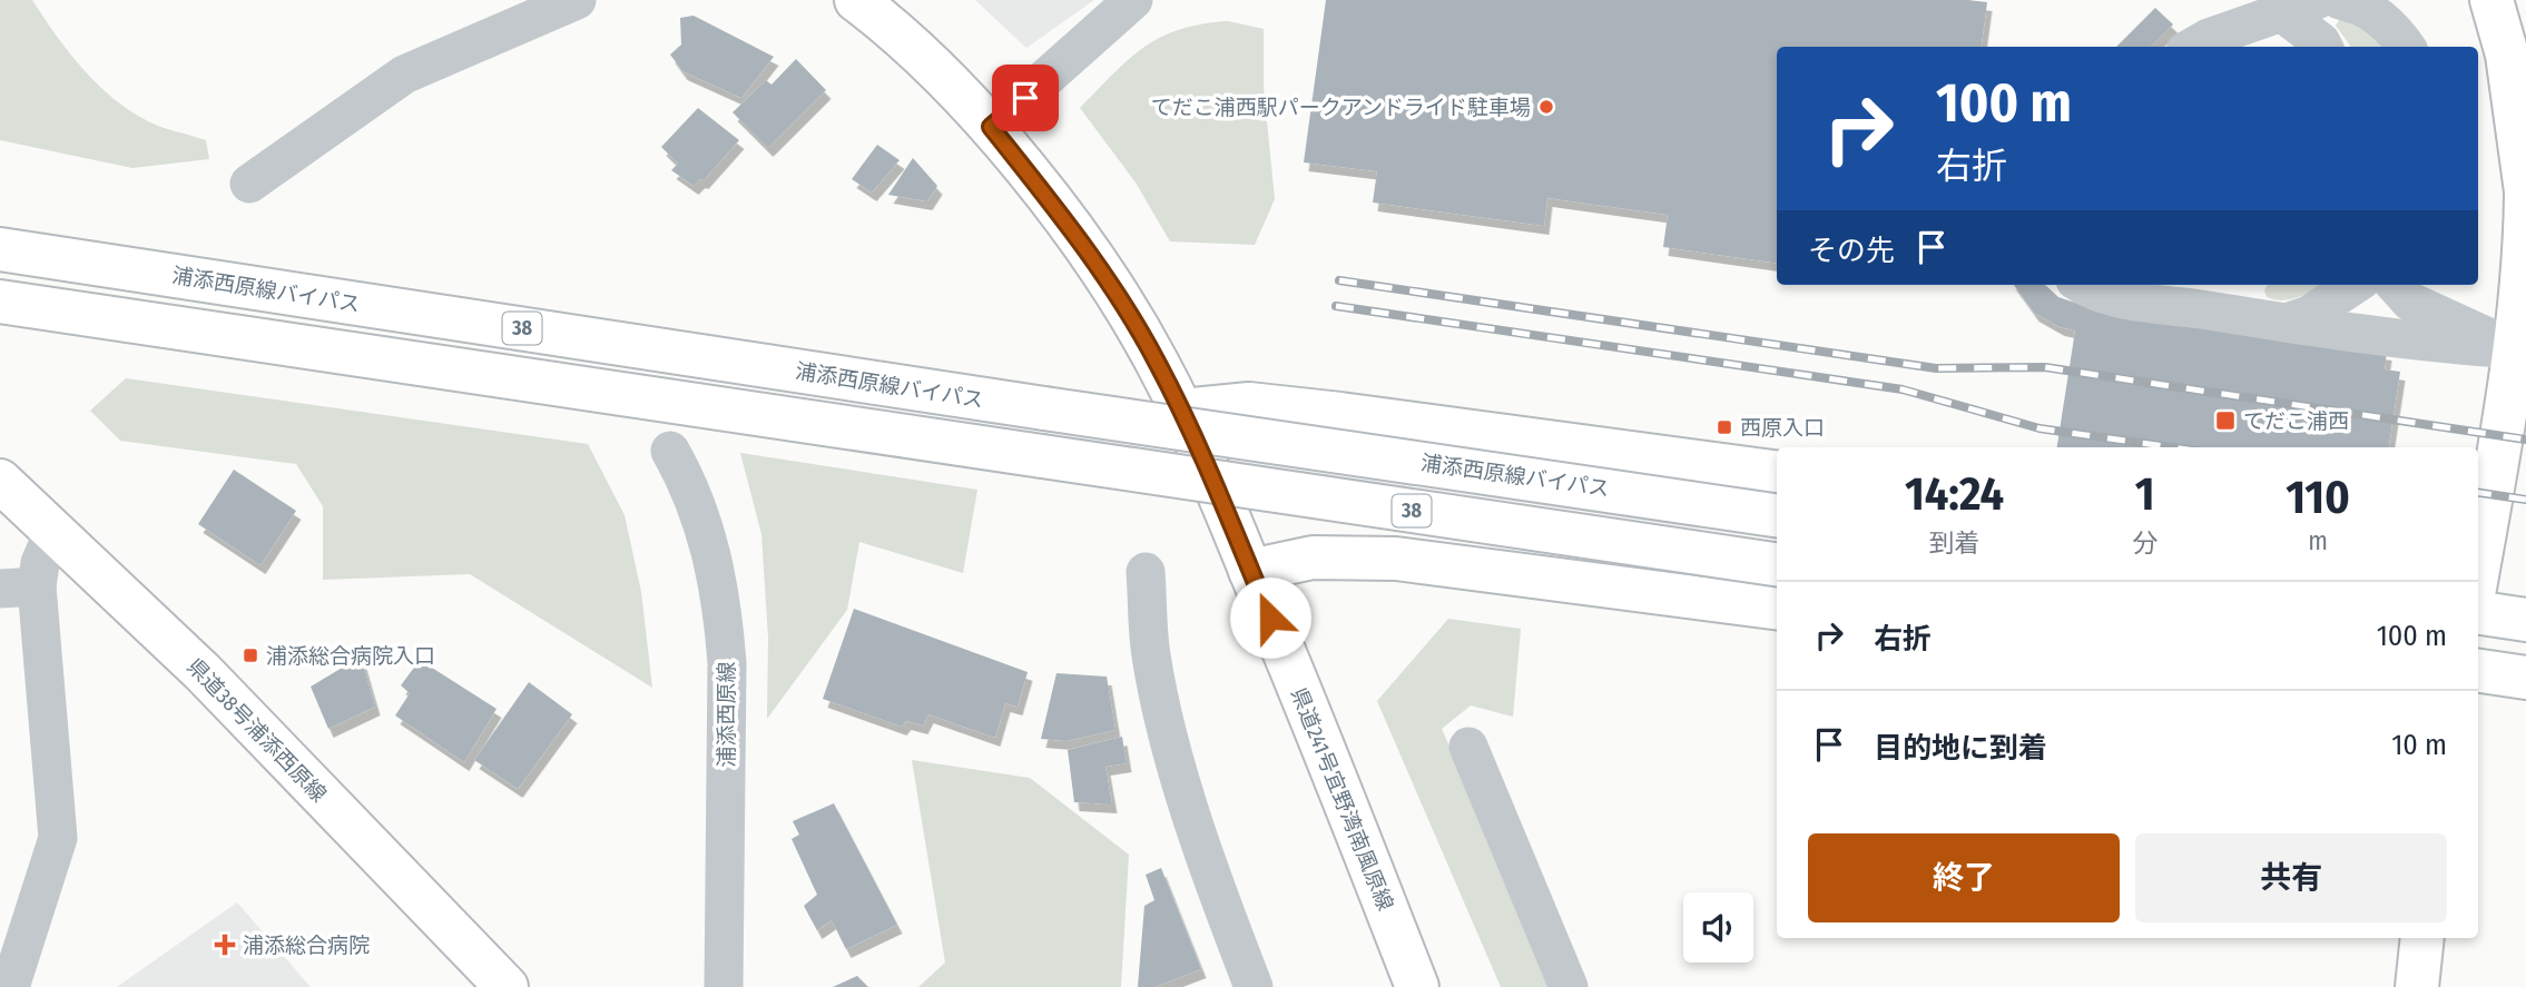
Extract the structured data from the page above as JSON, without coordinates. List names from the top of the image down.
{
  "streets": {
    "main road": [
      "浦添西原線バイパス",
      "38",
      "県道38号浦添西原線",
      "県道241号宜野湾南風原線"
    ],
    "street": ["浦添西原線"]
  },
  "places": {
    "other": ["てだこ浦西駅パークアンドライド駐車場"],
    "transit": ["てだこ浦西", "西原入口", "浦添総合病院入口"],
    "health": ["浦添総合病院"]
  },
  "page": {
    "turn": ["100 m", "右折"],
    "then": "その先",
    "eta": [
      "14:24",
      "到着",
      "1",
      "分",
      "110",
      "m"
    ],
    "list": [
      {
        "name": "右折",
        "value": "100 m"
      },
      {
        "name": "目的地に到着",
        "value": "10 m"
      }
    ],
    "buttons": ["終了", "共有"]
  }
}
